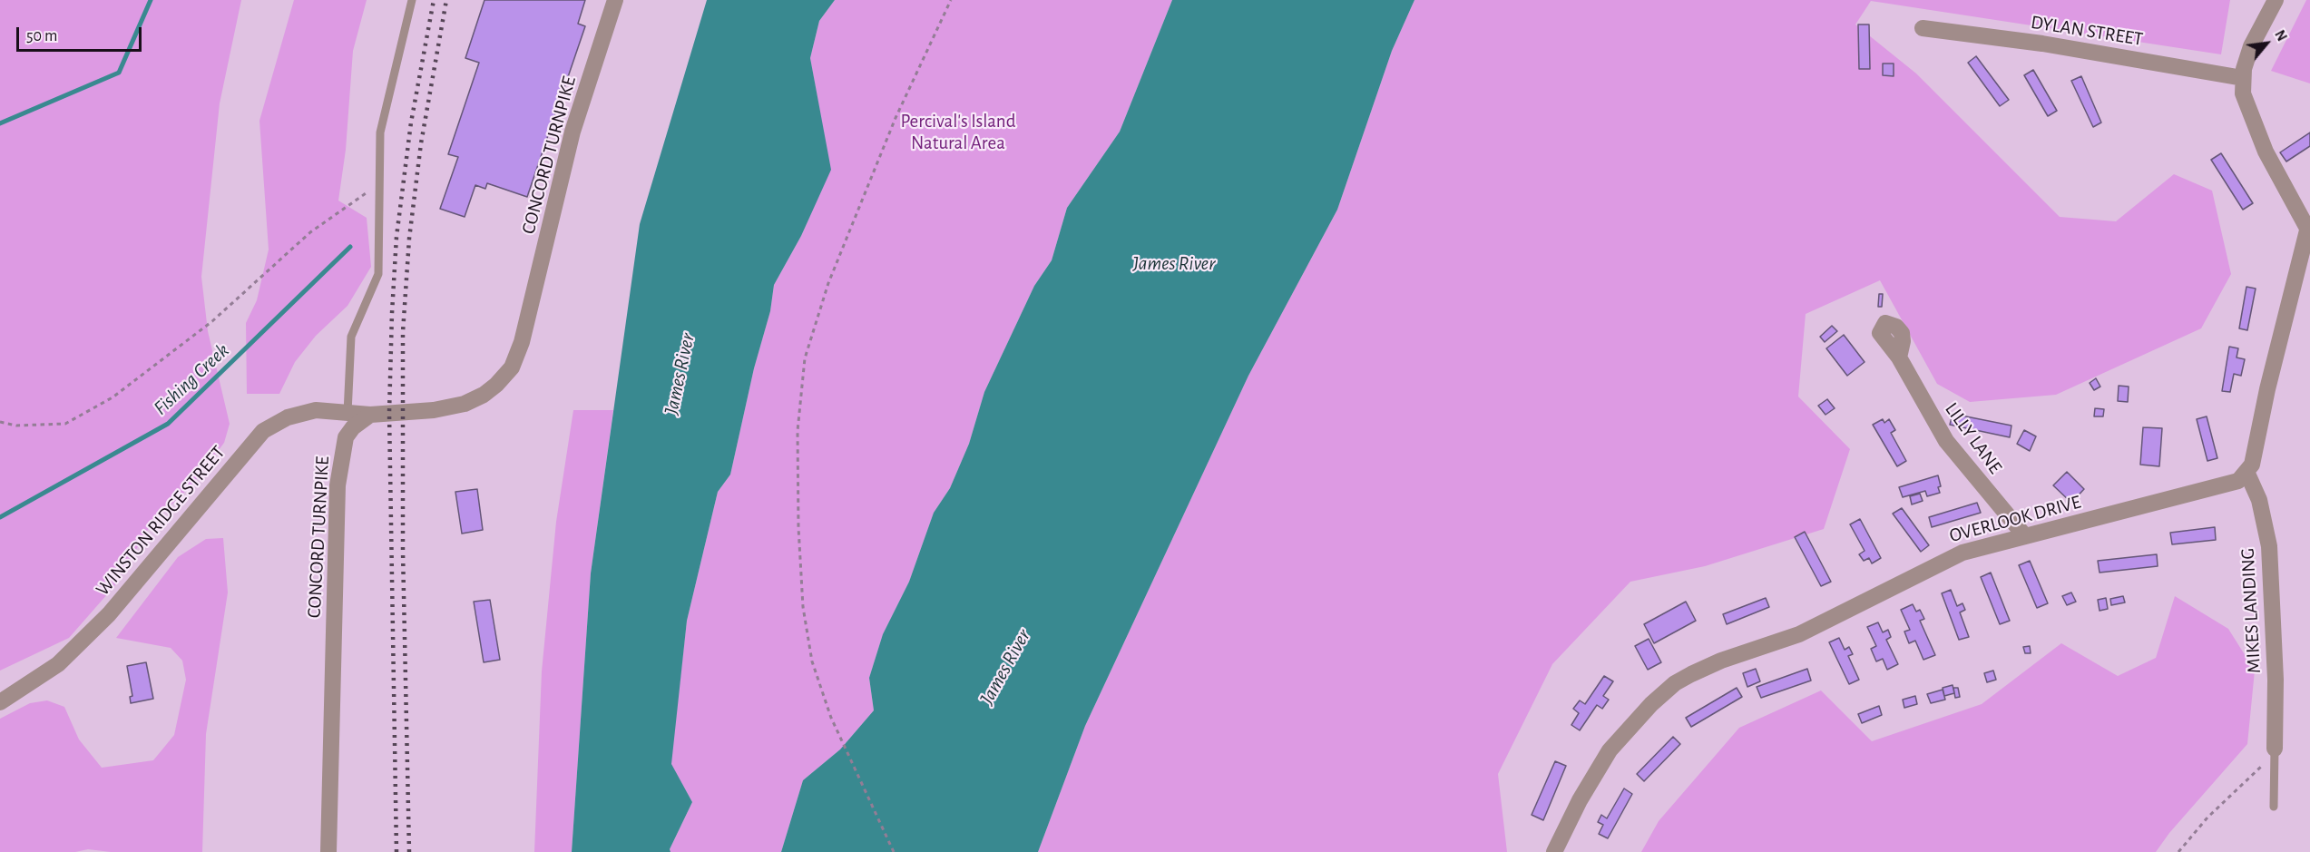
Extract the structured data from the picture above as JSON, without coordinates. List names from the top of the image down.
{
  "streets": {
    "street": [
      "DYLAN STREET",
      "CONCORD TURNPIKE",
      "LILLY LANE",
      "OVERLOOK DRIVE",
      "WINSTON RIDGE STREET",
      "MIKES LANDING"
    ]
  },
  "crossings": [
    ["CONCORD TURNPIKE", "WINSTON RIDGE STREET"],
    ["LILLY LANE", "OVERLOOK DRIVE"],
    ["OVERLOOK DRIVE", "MIKES LANDING"]
  ],
  "water": ["James River", "Fishing Creek"],
  "parks": ["Percival's Island Natural Area"],
  "scale_bar": "50 m",
  "north": "top right"
}
